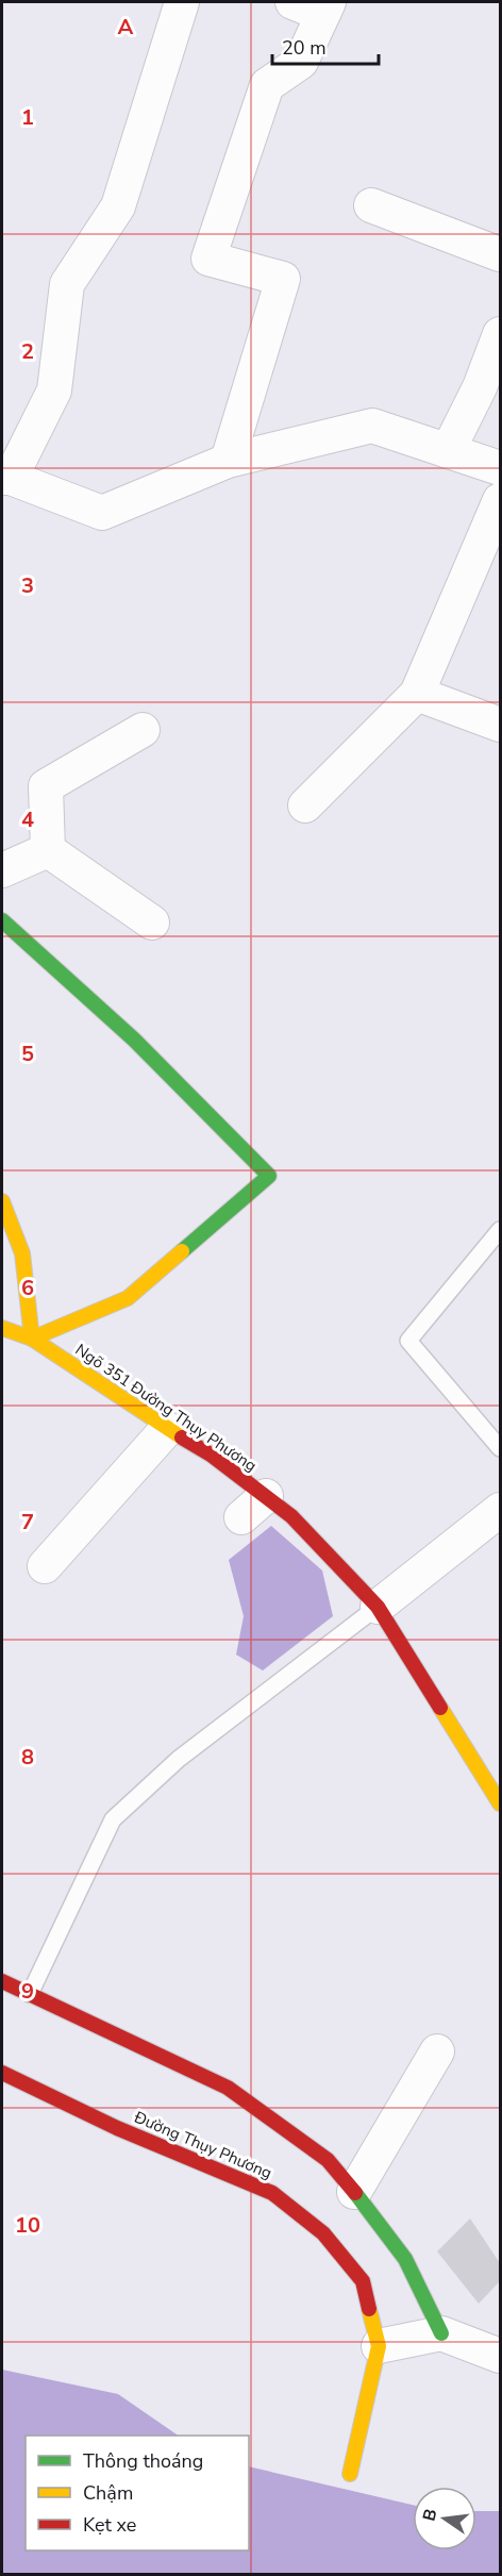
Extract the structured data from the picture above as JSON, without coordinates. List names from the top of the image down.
{
  "streets": {
    "street": ["Ngõ 351 Đường Thụy Phương", "Đường Thụy Phương"]
  },
  "legend": ["Thông thoáng", "Chậm", "Kẹt xe"],
  "scale_bar": "20 m",
  "north": "left",
  "grid": {
    "columns": ["A"],
    "rows": [
      "1",
      "2",
      "3",
      "4",
      "5",
      "6",
      "7",
      "8",
      "9",
      "10"
    ]
  }
}
